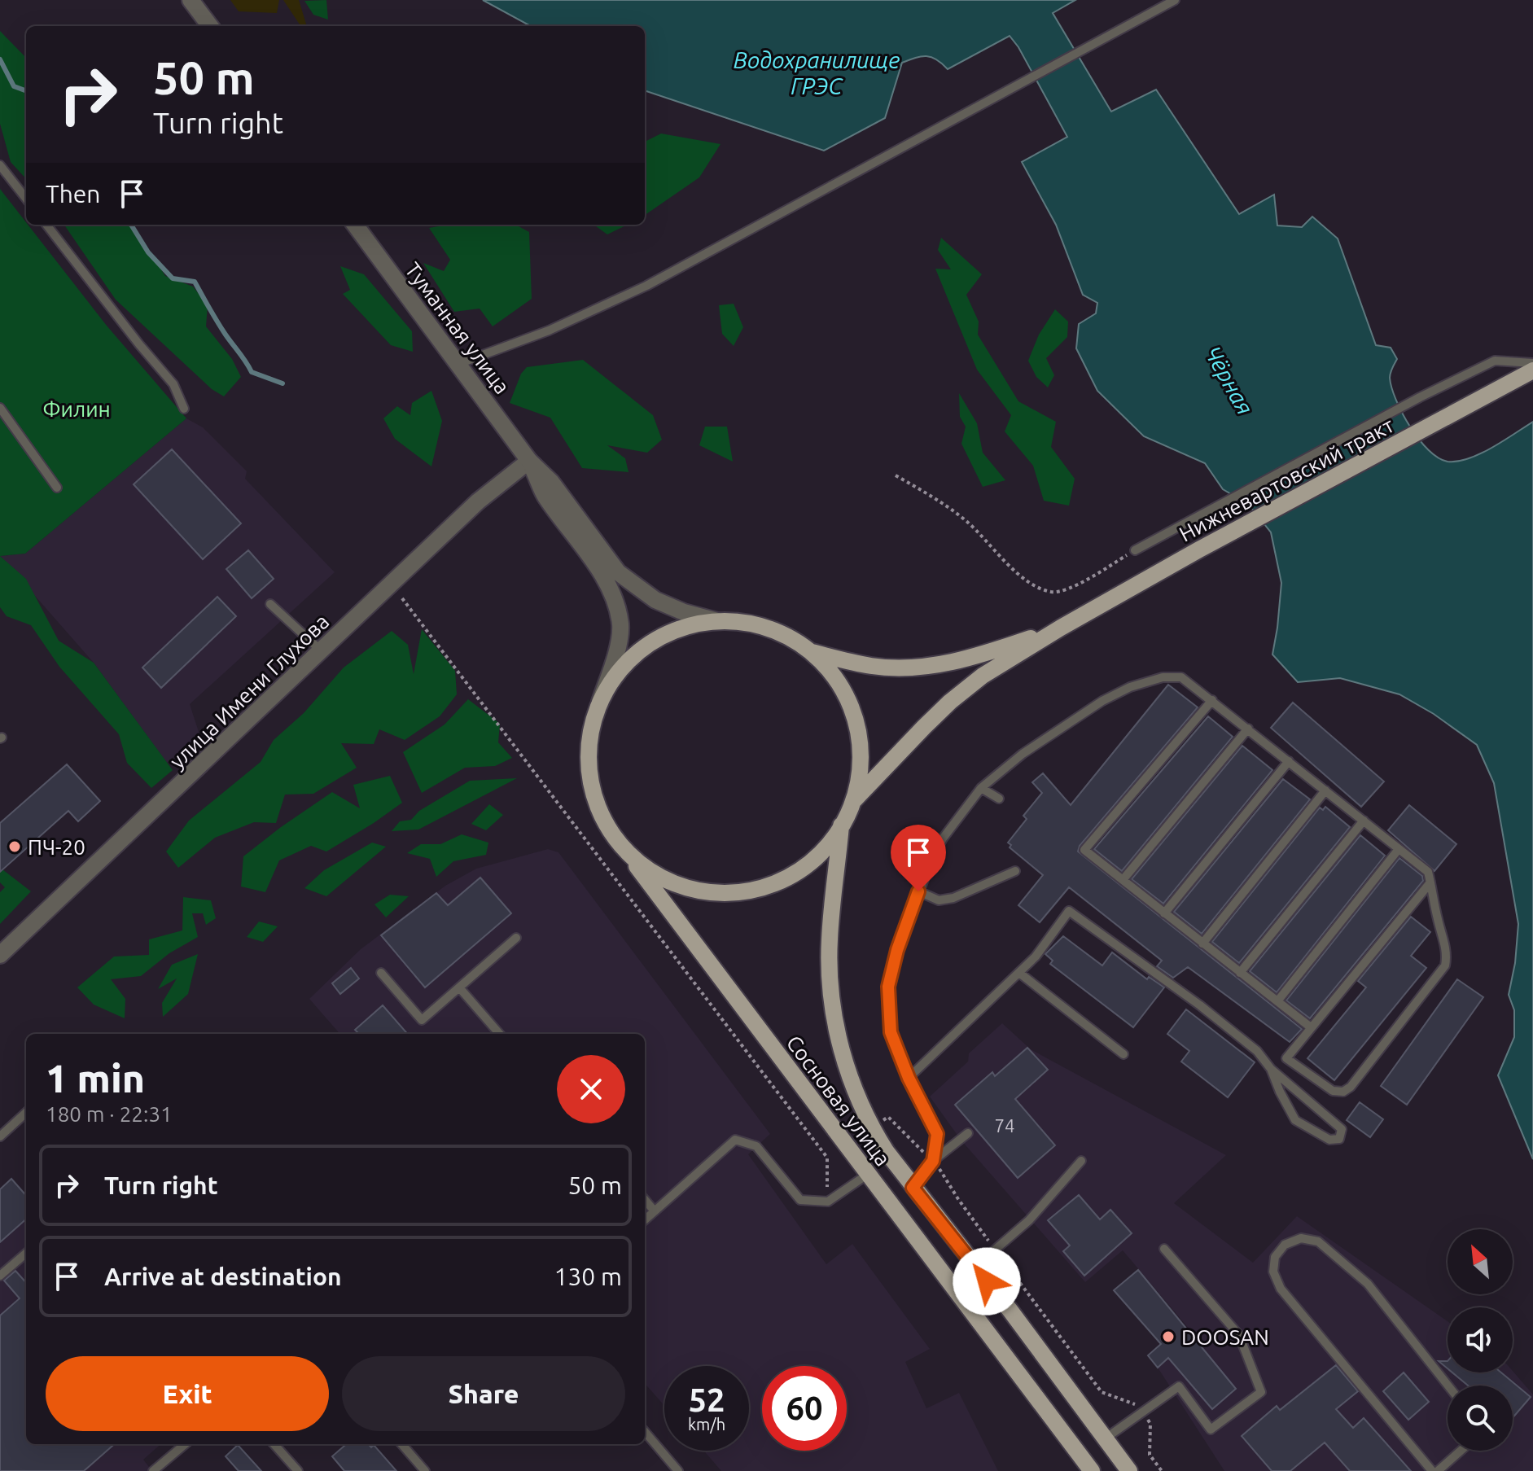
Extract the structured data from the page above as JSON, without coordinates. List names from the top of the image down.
{
  "streets": {
    "main road": ["Нижневартовский тракт", "Сосновая улица"],
    "street": ["Туманная улица", "улица Имени Глухова"]
  },
  "crossings": [
    ["Туманная улица", "улица Имени Глухова"]
  ],
  "water": ["Водохранилище ГРЭС", "Чёрная"],
  "parks": ["Филин"],
  "places": ["ПЧ-20", "DOOSAN"],
  "house_numbers": ["74"],
  "north": "top left",
  "page": {
    "turn": ["50 m", "Turn right"],
    "then": "Then",
    "heading": ["1 min", "180 m · 22:31"],
    "list": [
      {
        "name": "Turn right",
        "value": "50 m"
      },
      {
        "name": "Arrive at destination",
        "value": "130 m"
      }
    ],
    "buttons": ["Exit", "Share"],
    "speed": "52 km/h",
    "limit": "60"
  }
}
